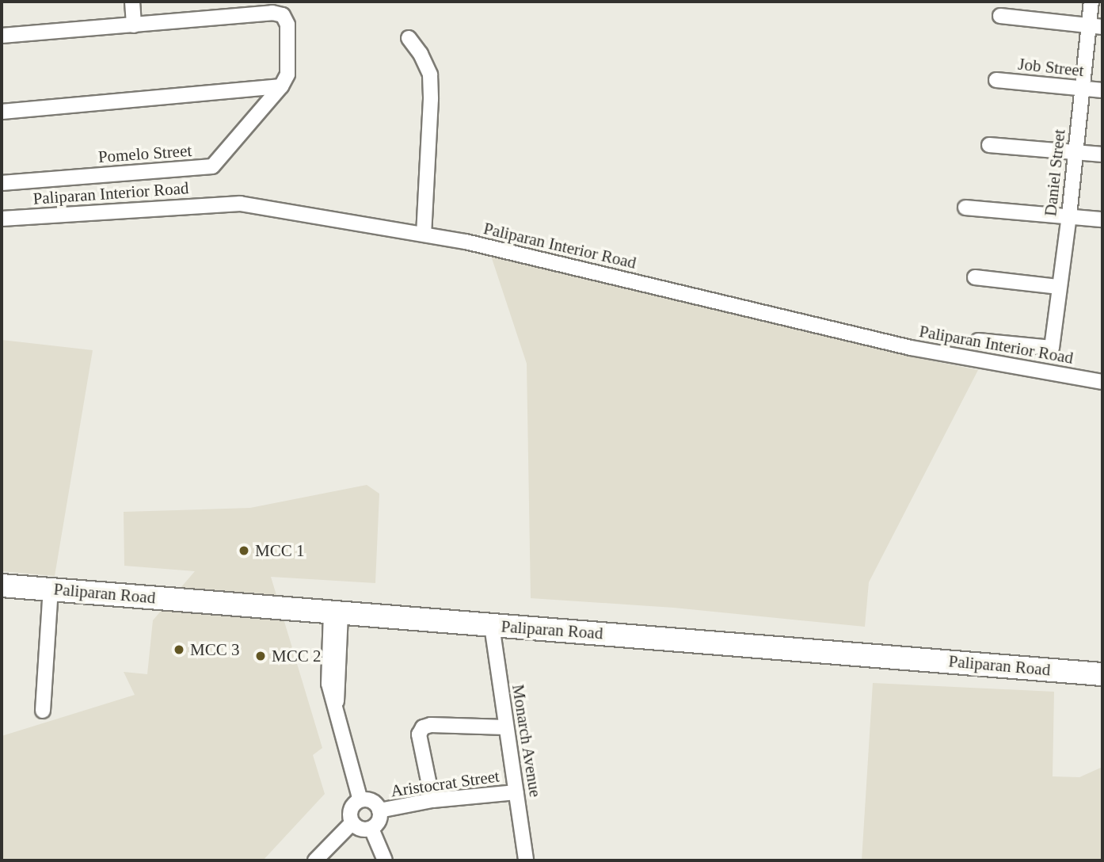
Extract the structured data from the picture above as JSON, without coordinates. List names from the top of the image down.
{
  "streets": {
    "main road": ["Paliparan Road"],
    "street": [
      "Job Street",
      "Pomelo Street",
      "Daniel Street",
      "Paliparan Interior Road",
      "Monarch Avenue",
      "Aristocrat Street"
    ]
  },
  "crossings": [
    ["Job Street", "Daniel Street"],
    ["Paliparan Road", "Monarch Avenue"],
    ["Monarch Avenue", "Aristocrat Street"]
  ],
  "places": ["MCC 1", "MCC 3", "MCC 2"]
}
